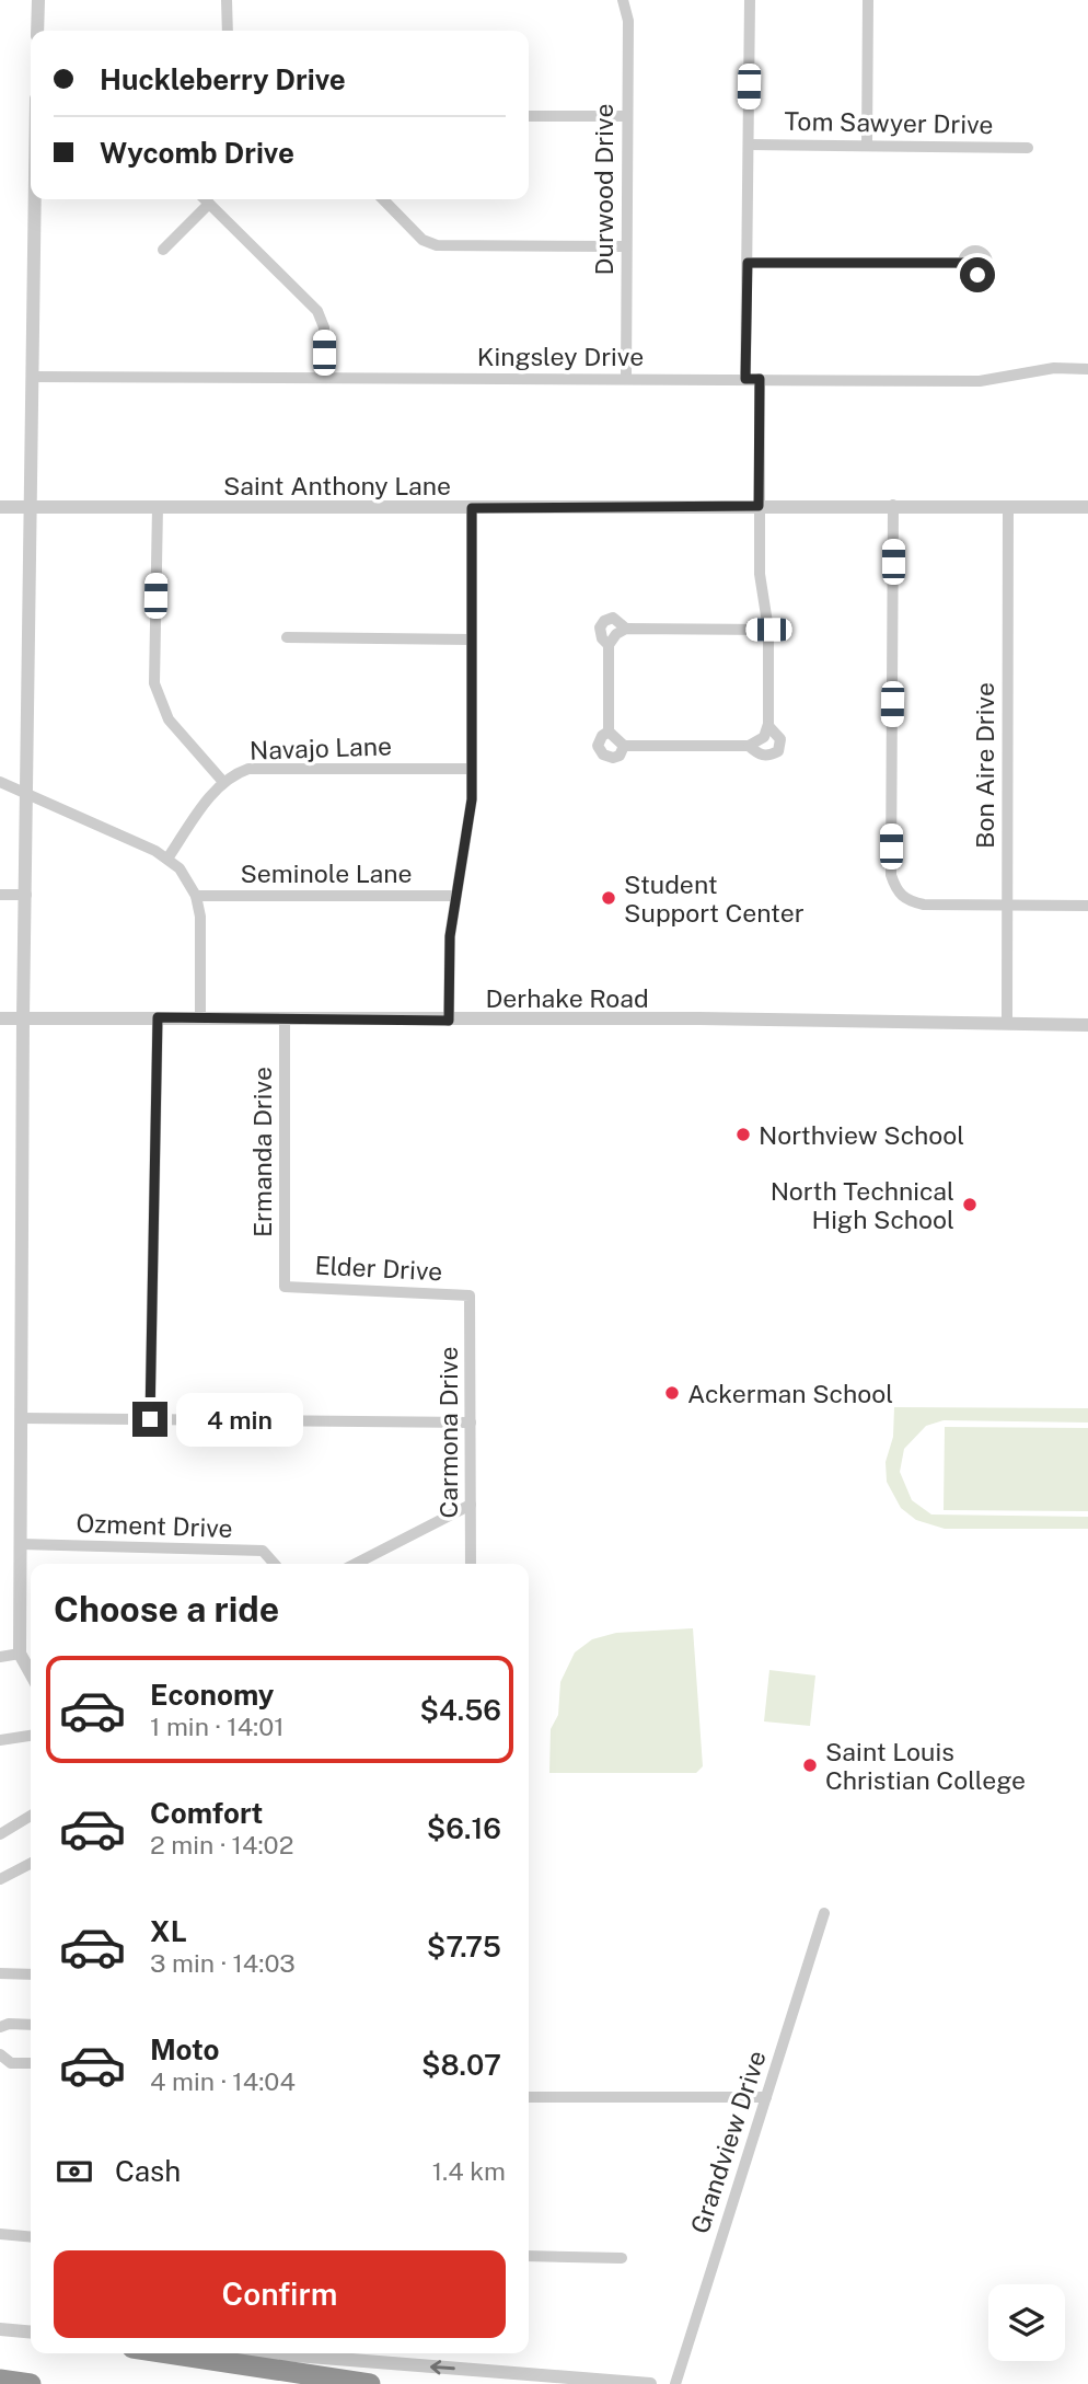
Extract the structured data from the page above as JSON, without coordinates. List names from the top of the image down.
{
  "streets": {
    "street": [
      "Tom Sawyer Drive",
      "Durwood Drive",
      "Kingsley Drive",
      "Saint Anthony Lane",
      "Navajo Lane",
      "Bon Aire Drive",
      "Seminole Lane",
      "Derhake Road",
      "Ermanda Drive",
      "Elder Drive",
      "Carmona Drive",
      "Ozment Drive",
      "Grandview Drive"
    ]
  },
  "crossings": [
    ["Durwood Drive", "Kingsley Drive"],
    ["Saint Anthony Lane", "Bon Aire Drive"],
    ["Bon Aire Drive", "Derhake Road"],
    ["Derhake Road", "Ermanda Drive"],
    ["Ermanda Drive", "Elder Drive"],
    ["Elder Drive", "Carmona Drive"]
  ],
  "places": [
    "Student Support Center",
    "Northview School",
    "North Technical High School",
    "Ackerman School",
    "Saint Louis Christian College"
  ],
  "page": {
    "banner": ["Huckleberry Drive", "Wycomb Drive"],
    "bubble": "4 min",
    "heading": "Choose a ride",
    "list": [
      {
        "name": "Economy",
        "note": "1 min · 14:01",
        "value": "$4.56"
      },
      {
        "name": "Comfort",
        "note": "2 min · 14:02",
        "value": "$6.16"
      },
      {
        "name": "XL",
        "note": "3 min · 14:03",
        "value": "$7.75"
      },
      {
        "name": "Moto",
        "note": "4 min · 14:04",
        "value": "$8.07"
      }
    ],
    "pay": ["Cash", "1.4 km"],
    "buttons": "Confirm"
  }
}
